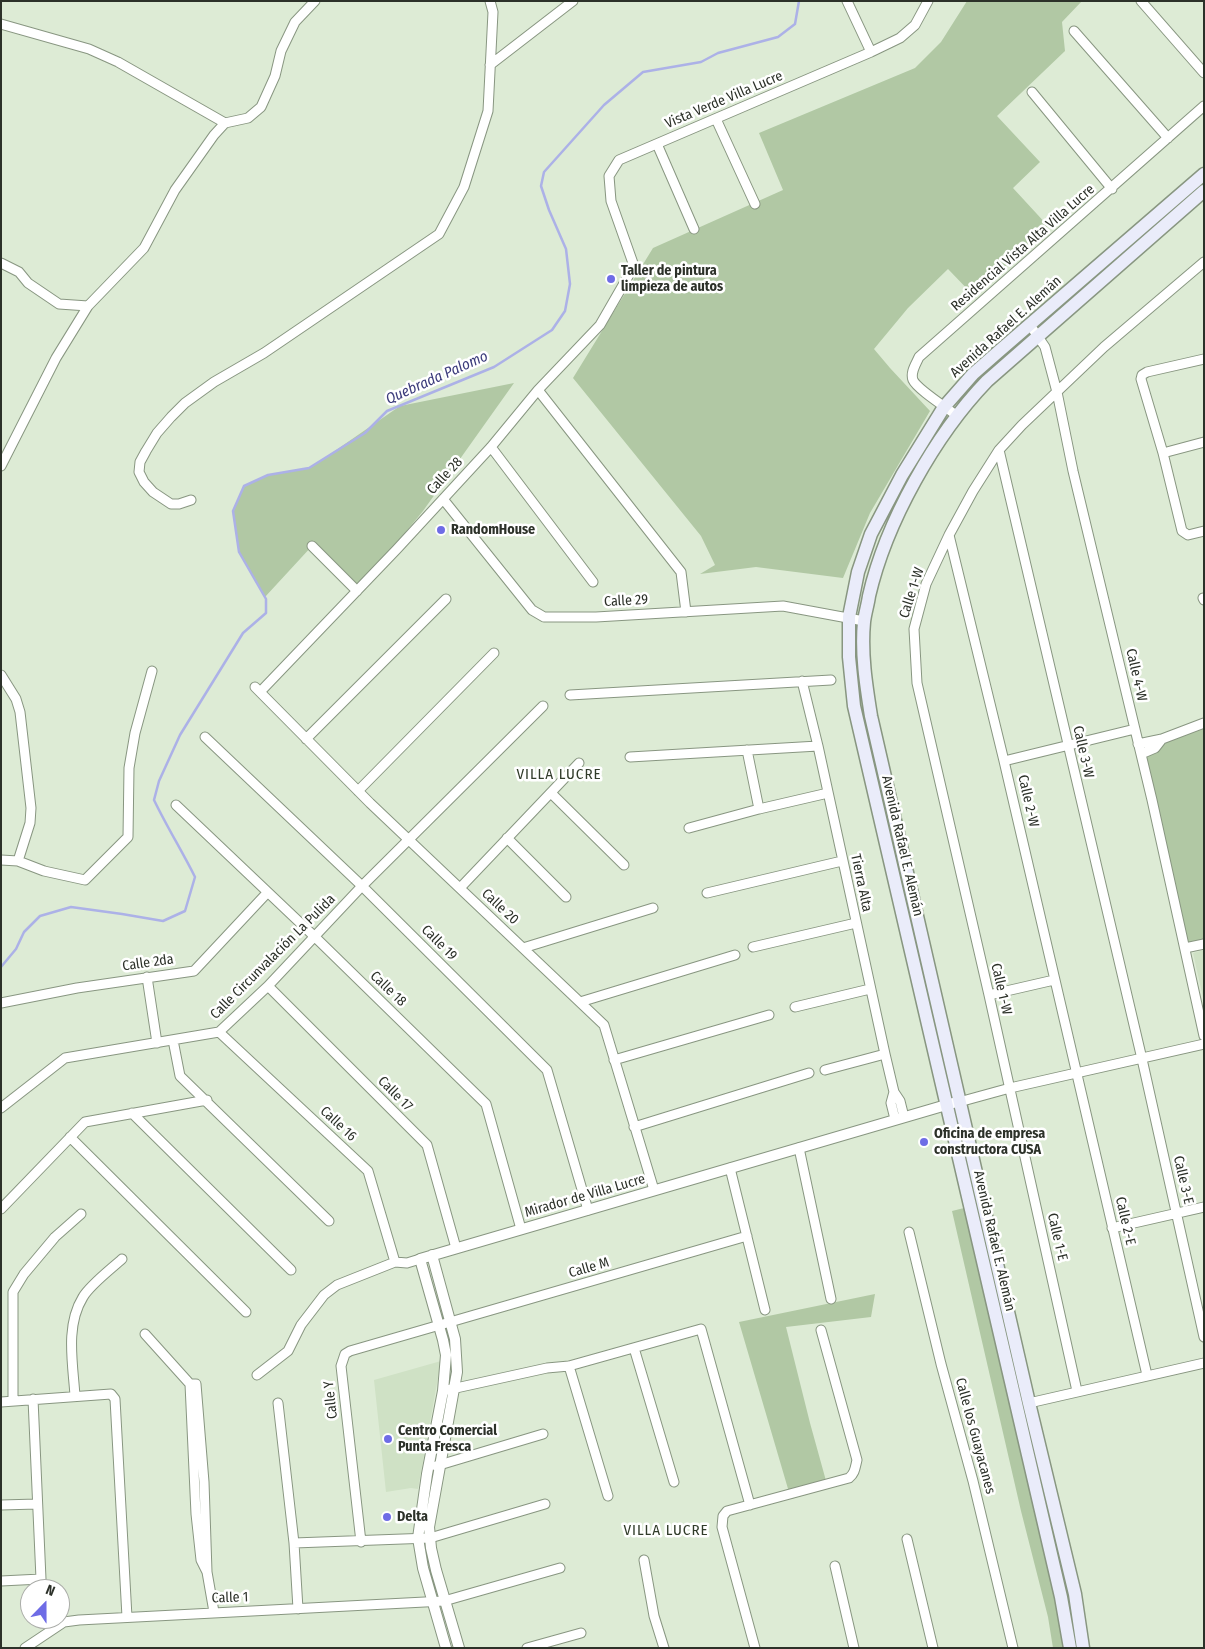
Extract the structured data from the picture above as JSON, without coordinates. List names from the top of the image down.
{
  "streets": {
    "main road": ["Avenida Rafael E. Alemán"],
    "street": [
      "Vista Verde Villa Lucre",
      "Residencial Vista Alta Villa Lucre",
      "Calle 28",
      "Calle 1-W",
      "Calle 29",
      "Calle 4-W",
      "Calle 3-W",
      "Calle 2-W",
      "Tierra Alta",
      "Calle 20",
      "Calle 19",
      "Calle Circunvalación La Pulida",
      "Calle 2da",
      "Calle 18",
      "Calle 17",
      "Calle 16",
      "Calle 3-E",
      "Mirador de Villa Lucre",
      "Calle 2-E",
      "Calle 1-E",
      "Calle M",
      "Calle Y",
      "Calle los Guayacanes",
      "Calle 1"
    ]
  },
  "crossings": [
    ["Vista Verde Villa Lucre", "Calle 28"],
    ["Residencial Vista Alta Villa Lucre", "Avenida Rafael E. Alemán"],
    ["Avenida Rafael E. Alemán", "Calle 29"],
    ["Avenida Rafael E. Alemán", "Calle 4-W"],
    ["Avenida Rafael E. Alemán", "Mirador de Villa Lucre"],
    ["Calle 28", "Calle 29"],
    ["Calle 28", "Calle 20"],
    ["Calle 1-W", "Calle 4-W"],
    ["Calle 1-W", "Calle 3-W"],
    ["Calle 1-W", "Calle 2-W"],
    ["Calle 1-W", "Calle 1-E"],
    ["Calle 3-W", "Calle 3-E"],
    ["Calle 2-W", "Calle 2-E"],
    ["Tierra Alta", "Mirador de Villa Lucre"],
    ["Calle 20", "Calle Circunvalación La Pulida"],
    ["Calle 20", "Mirador de Villa Lucre"],
    ["Calle 19", "Calle Circunvalación La Pulida"],
    ["Calle 19", "Mirador de Villa Lucre"],
    ["Calle Circunvalación La Pulida", "Calle 18"],
    ["Calle Circunvalación La Pulida", "Calle 17"],
    ["Calle Circunvalación La Pulida", "Calle 16"],
    ["Calle 2da", "Calle 18"],
    ["Calle 18", "Mirador de Villa Lucre"],
    ["Calle 17", "Mirador de Villa Lucre"],
    ["Calle 16", "Mirador de Villa Lucre"],
    ["Calle M", "Calle Y"]
  ],
  "districts": ["VILLA LUCRE", "VILLA LUCRE"],
  "water": ["Quebrada Palomo"],
  "places": [
    "Taller de pintura limpieza de autos",
    "RandomHouse",
    "Oficina de empresa constructora CUSA",
    "Centro Comercial Punta Fresca",
    "Delta"
  ],
  "north": "top"
}
